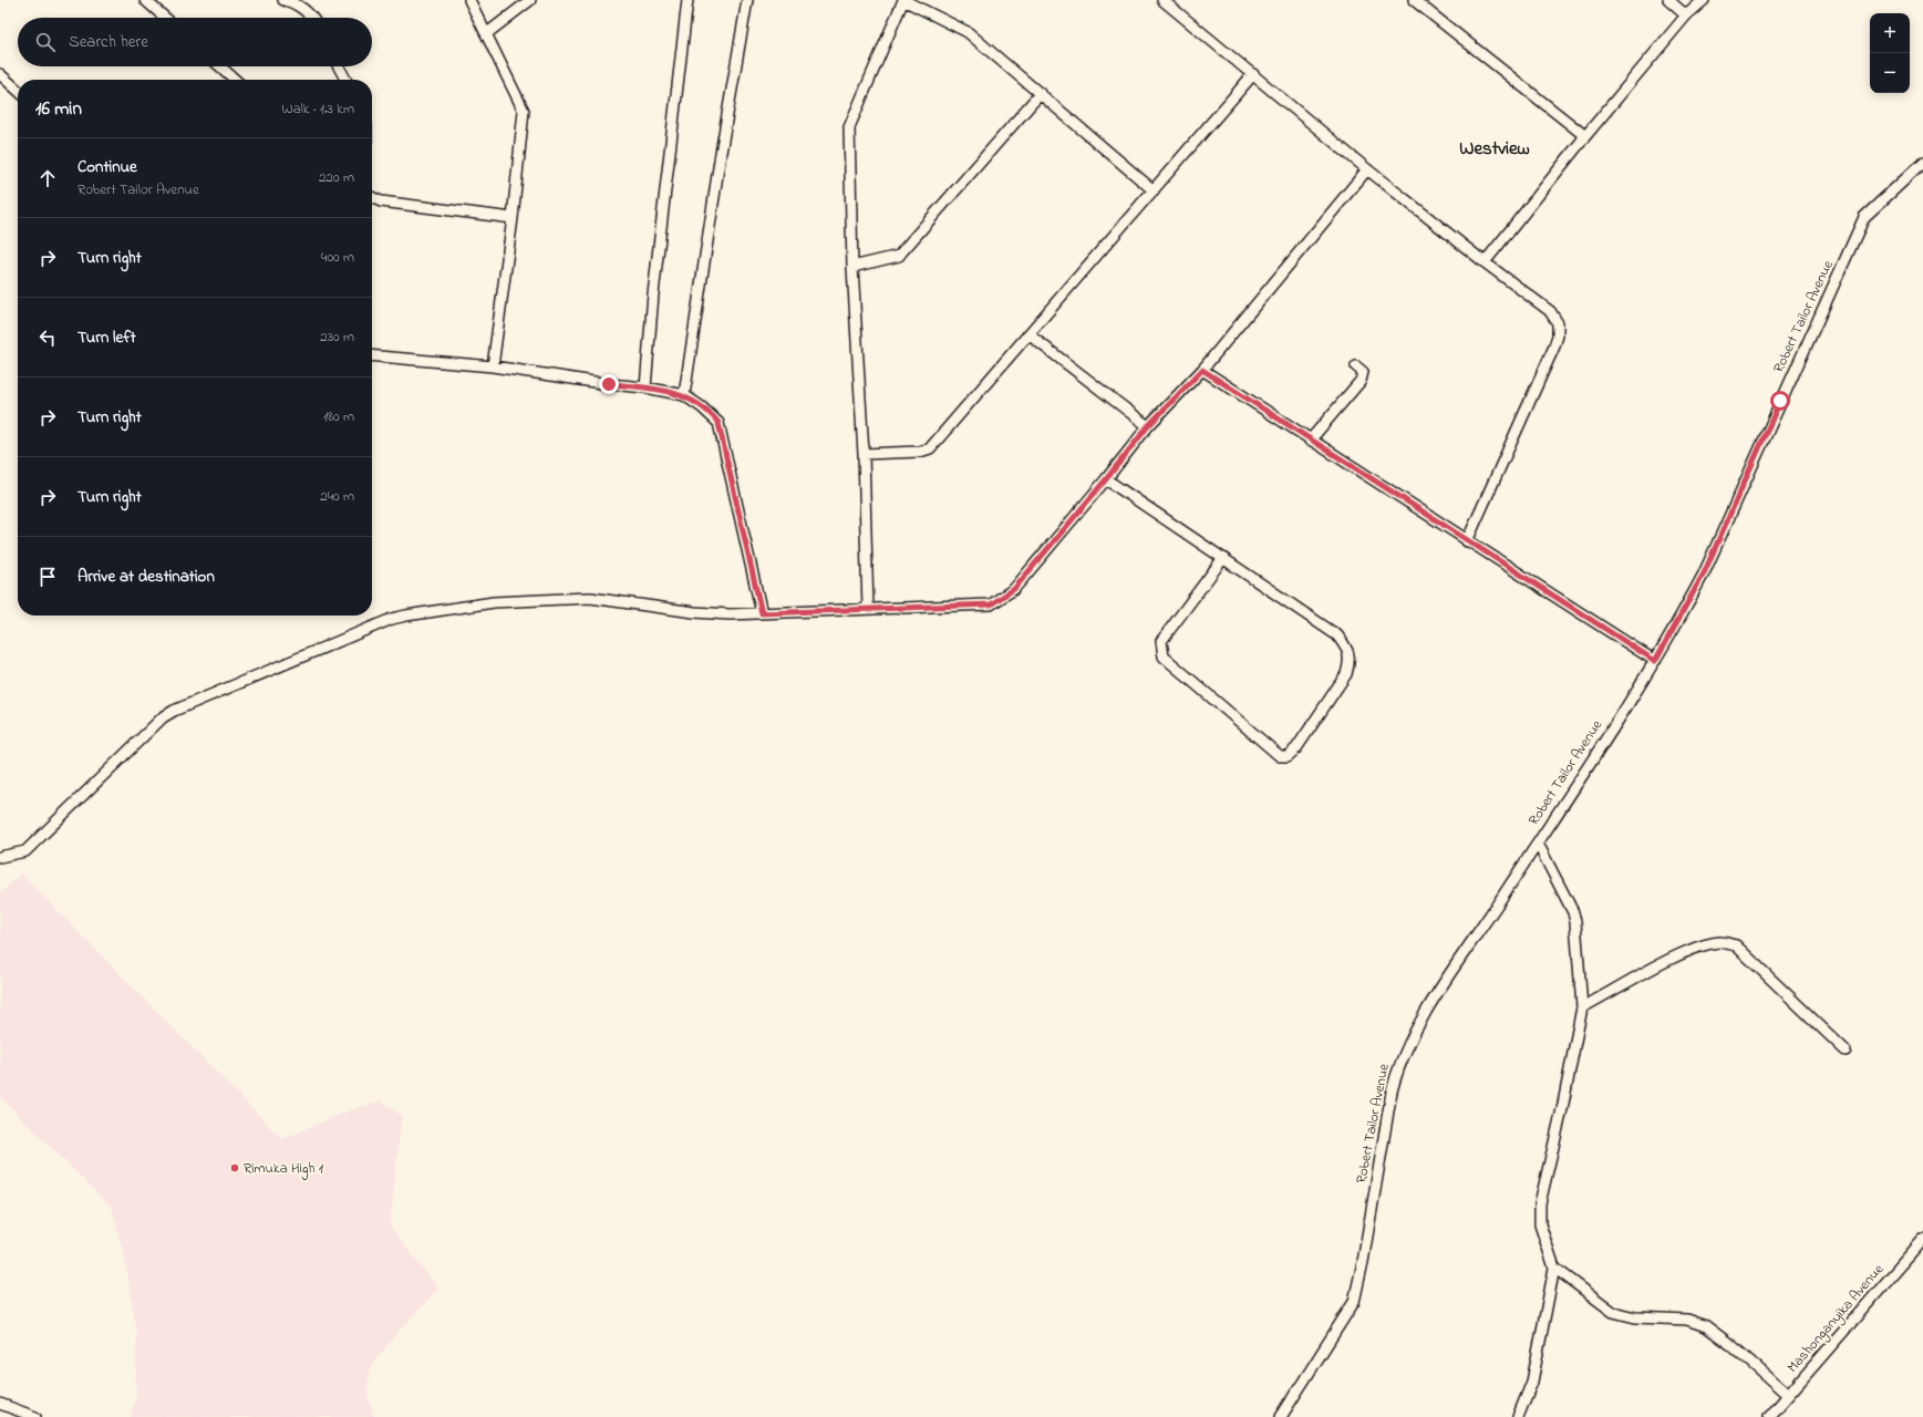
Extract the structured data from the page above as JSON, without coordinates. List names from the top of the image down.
{
  "streets": {
    "street": ["Robert Tailor Avenue", "Mashonganyika Avenue"]
  },
  "districts": ["Westview"],
  "places": ["Rimuka High 1"],
  "page": {
    "map_buttons": ["+", "−"],
    "search": "Search here",
    "heading": ["16 min", "Walk · 1.3 km"],
    "list": [
      ["Continue", "Robert Tailor Avenue", "220 m"],
      ["Turn right", "400 m"],
      ["Turn left", "230 m"],
      ["Turn right", "180 m"],
      ["Turn right", "240 m"],
      "Arrive at destination"
    ]
  }
}
